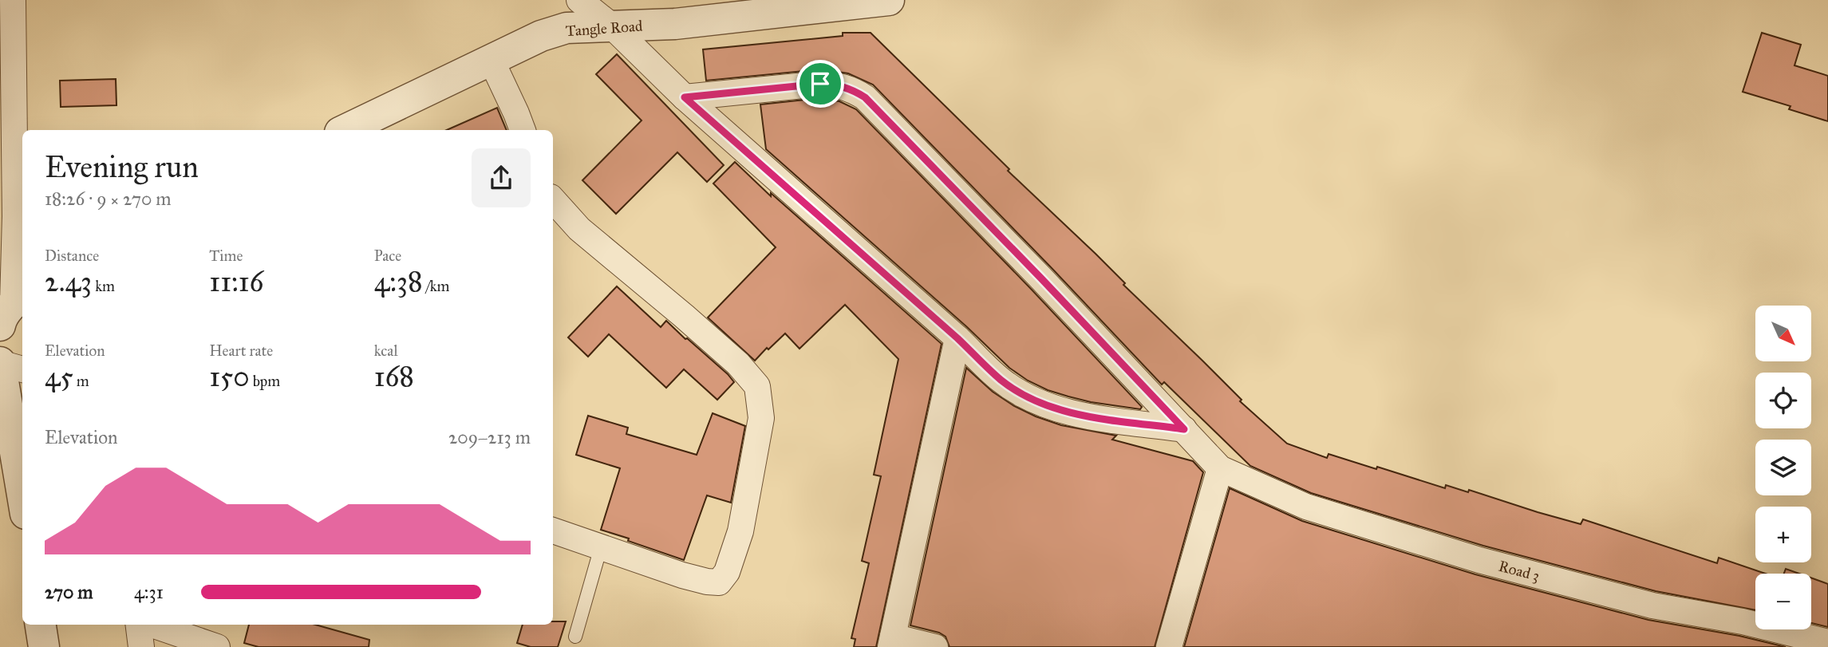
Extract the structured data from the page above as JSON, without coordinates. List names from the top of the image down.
{
  "streets": {
    "street": ["Tangle Road", "Road 3"]
  },
  "north": "bottom right",
  "page": {
    "heading": ["Evening run", "18:26 · 9 × 270 m"],
    "stats": [
      ["Distance", "2.43 km"],
      ["Time", "11:16"],
      ["Pace", "4:38 /km"],
      ["Elevation", "45 m"],
      ["Heart rate", "150 bpm"],
      ["kcal", "168"]
    ],
    "map_buttons": ["+", "−"],
    "chart": ["Elevation", "209–213 m"],
    "list": [
      {
        "name": "270 m",
        "note": "4:31"
      }
    ]
  }
}
